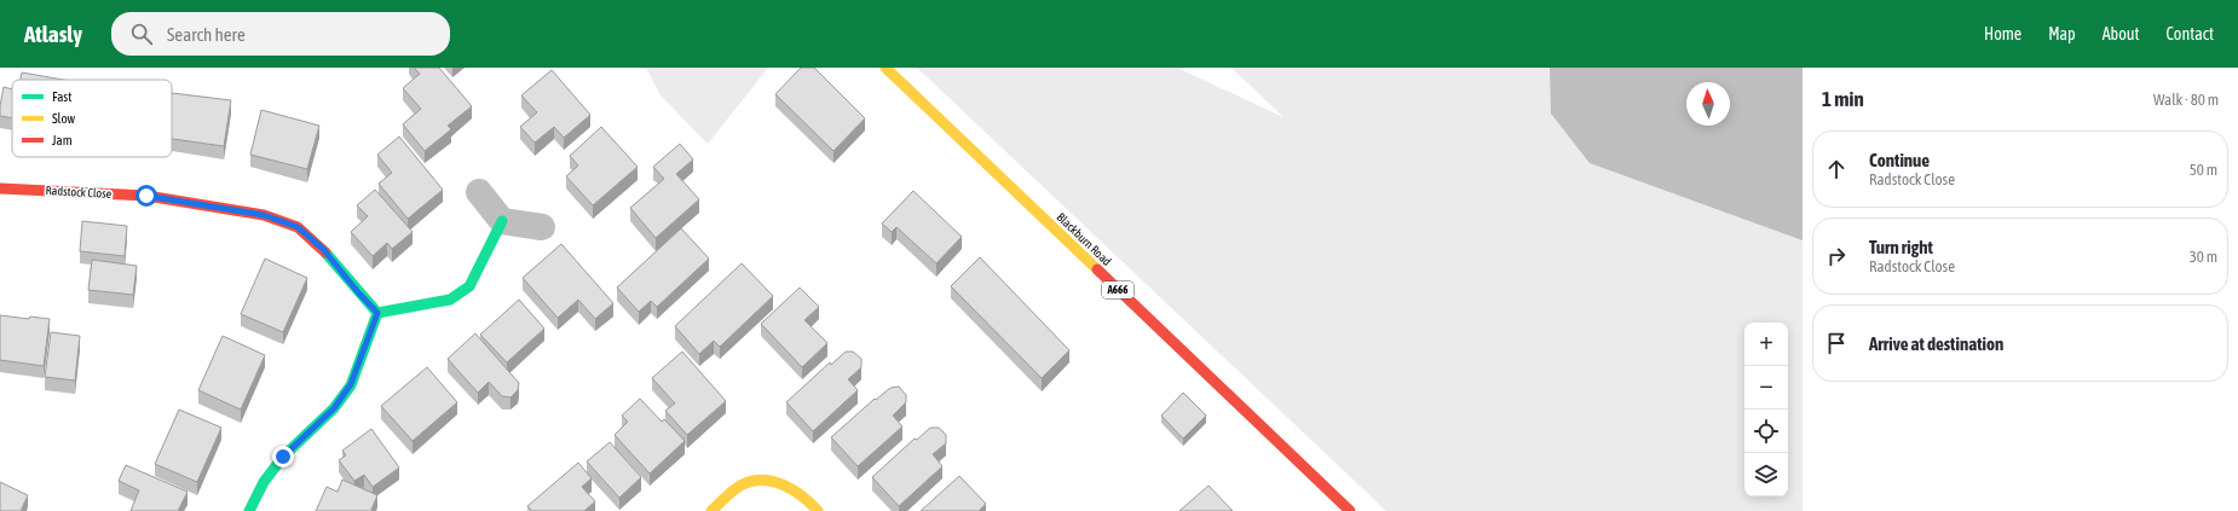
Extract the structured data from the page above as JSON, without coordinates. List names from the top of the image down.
{
  "streets": {
    "main road": ["Radstock Close", "Blackburn Road", "A666"]
  },
  "legend": ["Fast", "Slow", "Jam"],
  "north": "top",
  "page": {
    "header": "Atlasly",
    "search": "Search here",
    "nav": [
      "Home",
      "Map",
      "About",
      "Contact"
    ],
    "heading": ["1 min", "Walk · 80 m"],
    "list": [
      ["Continue", "Radstock Close", "50 m"],
      ["Turn right", "Radstock Close", "30 m"],
      "Arrive at destination"
    ],
    "map_buttons": ["+", "−"]
  }
}
